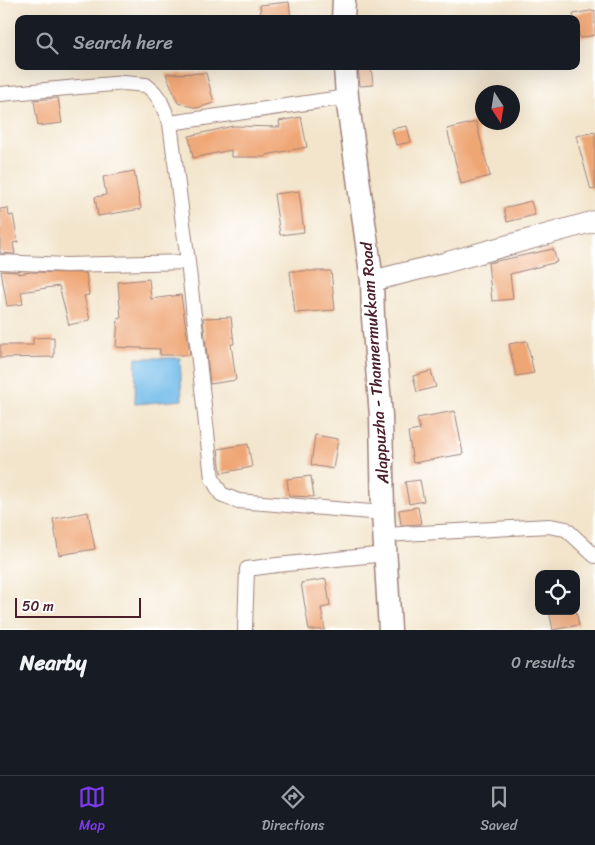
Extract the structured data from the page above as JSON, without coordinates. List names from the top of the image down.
{
  "streets": {
    "main road": ["Alappuzha - Thannermukkam Road"]
  },
  "scale_bar": "50 m",
  "north": "bottom",
  "page": {
    "search": "Search here",
    "scale": "50 m",
    "heading": ["Nearby", "0 results"],
    "nav": ["Map", "Directions", "Saved"]
  }
}
